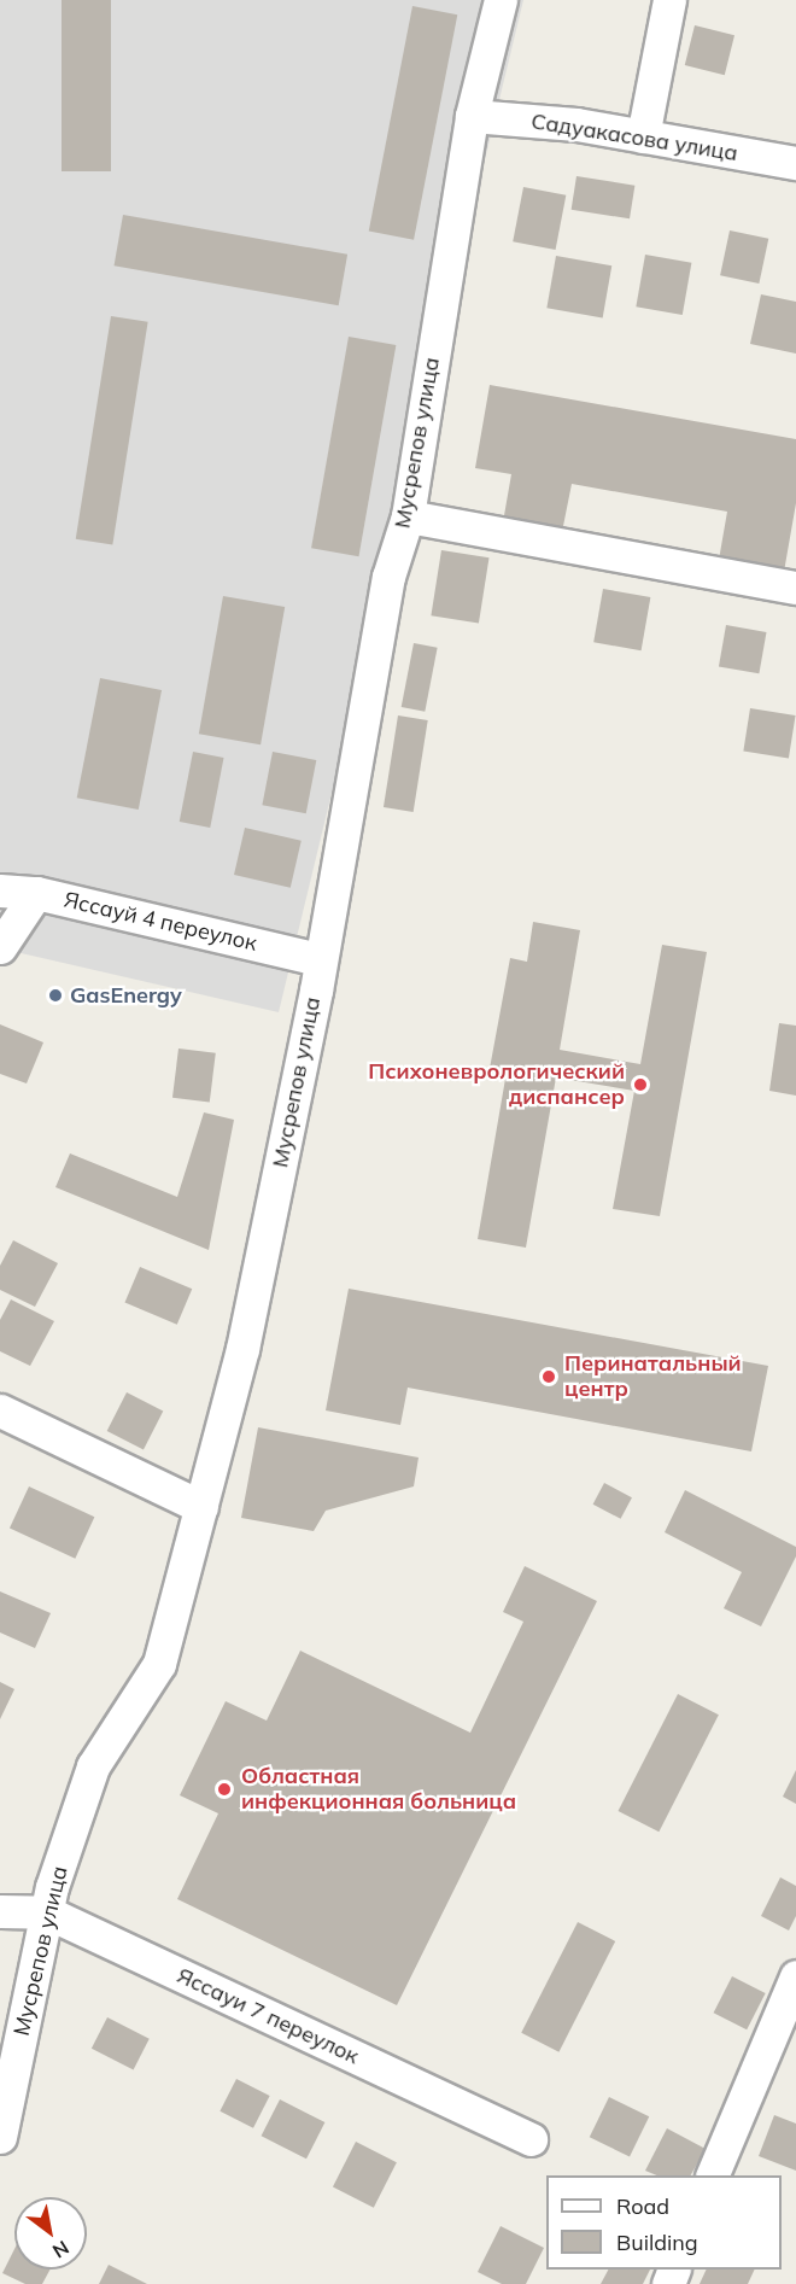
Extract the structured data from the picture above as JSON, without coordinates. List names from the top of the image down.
{
  "streets": {
    "street": [
      "Садуакасова улица",
      "Мусрепов улица",
      "Яссауй 4 переулок",
      "Яссауи 7 переулок"
    ]
  },
  "crossings": [
    ["Садуакасова улица", "Мусрепов улица"],
    ["Мусрепов улица", "Яссауй 4 переулок"],
    ["Мусрепов улица", "Яссауи 7 переулок"]
  ],
  "places": [
    "GasEnergy",
    "Психоневрологический диспансер",
    "Перинатальный центр",
    "Областная инфекционная больница"
  ],
  "legend": ["Road", "Building"],
  "north": "bottom right"
}
